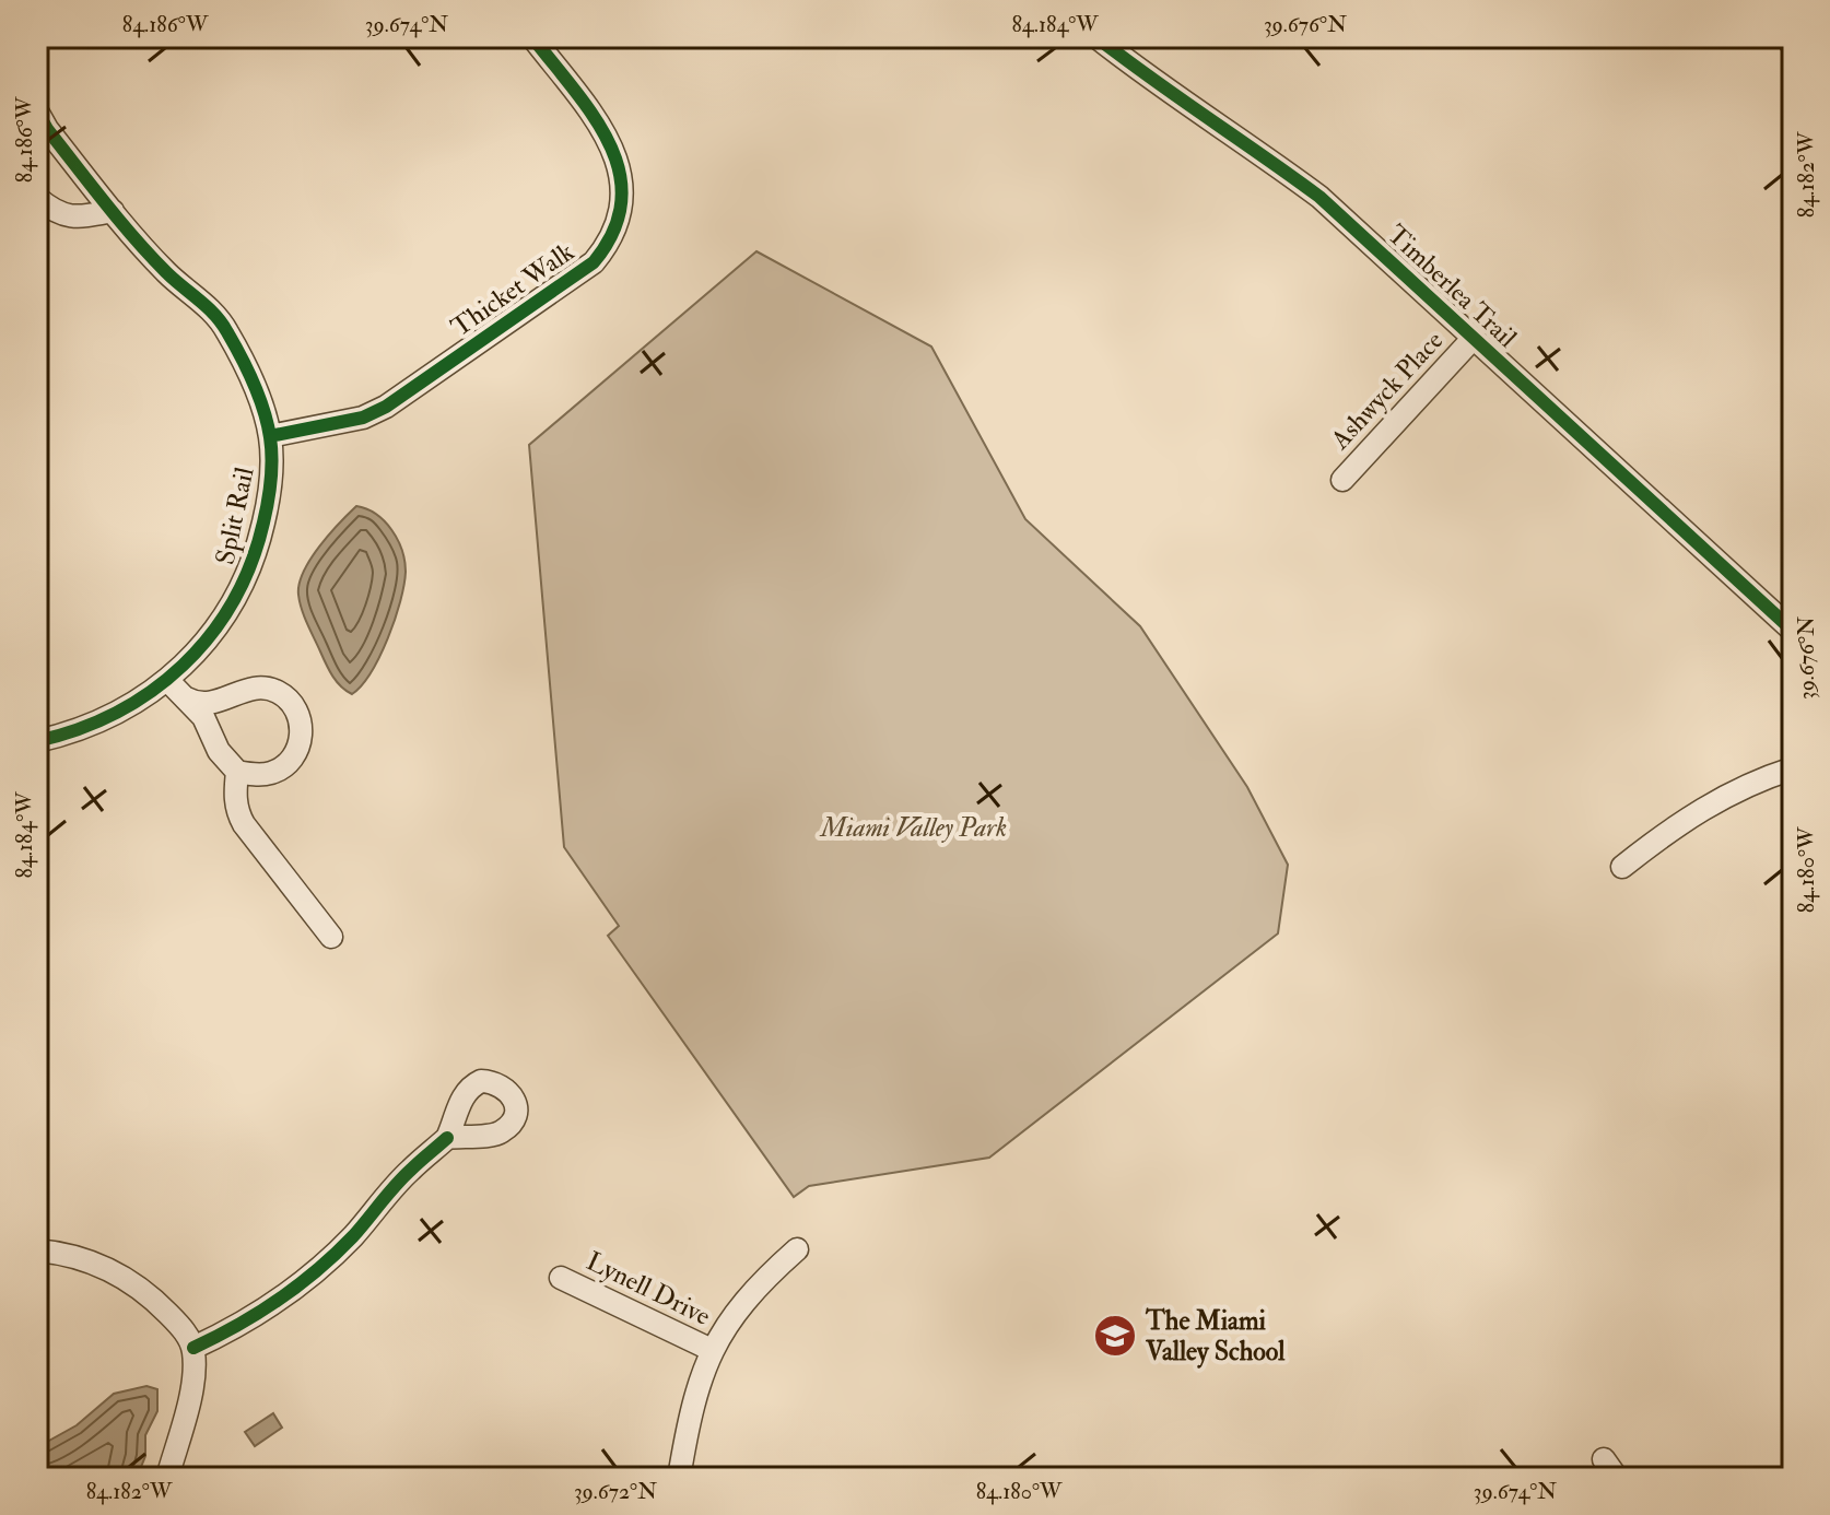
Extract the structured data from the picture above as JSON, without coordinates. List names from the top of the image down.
{
  "streets": {
    "street": [
      "Timberlea Trail",
      "Thicket Walk",
      "Ashwyck Place",
      "Split Rail",
      "Lynell Drive"
    ]
  },
  "crossings": [
    ["Timberlea Trail", "Ashwyck Place"],
    ["Thicket Walk", "Split Rail"]
  ],
  "parks": ["Miami Valley Park"],
  "places": {
    "school or university": ["The Miami Valley School"]
  },
  "coordinates": [
    "84.186°W",
    "39.674°N",
    "84.184°W",
    "39.676°N",
    "84.182°W",
    "84.180°W",
    "39.672°N"
  ]
}
